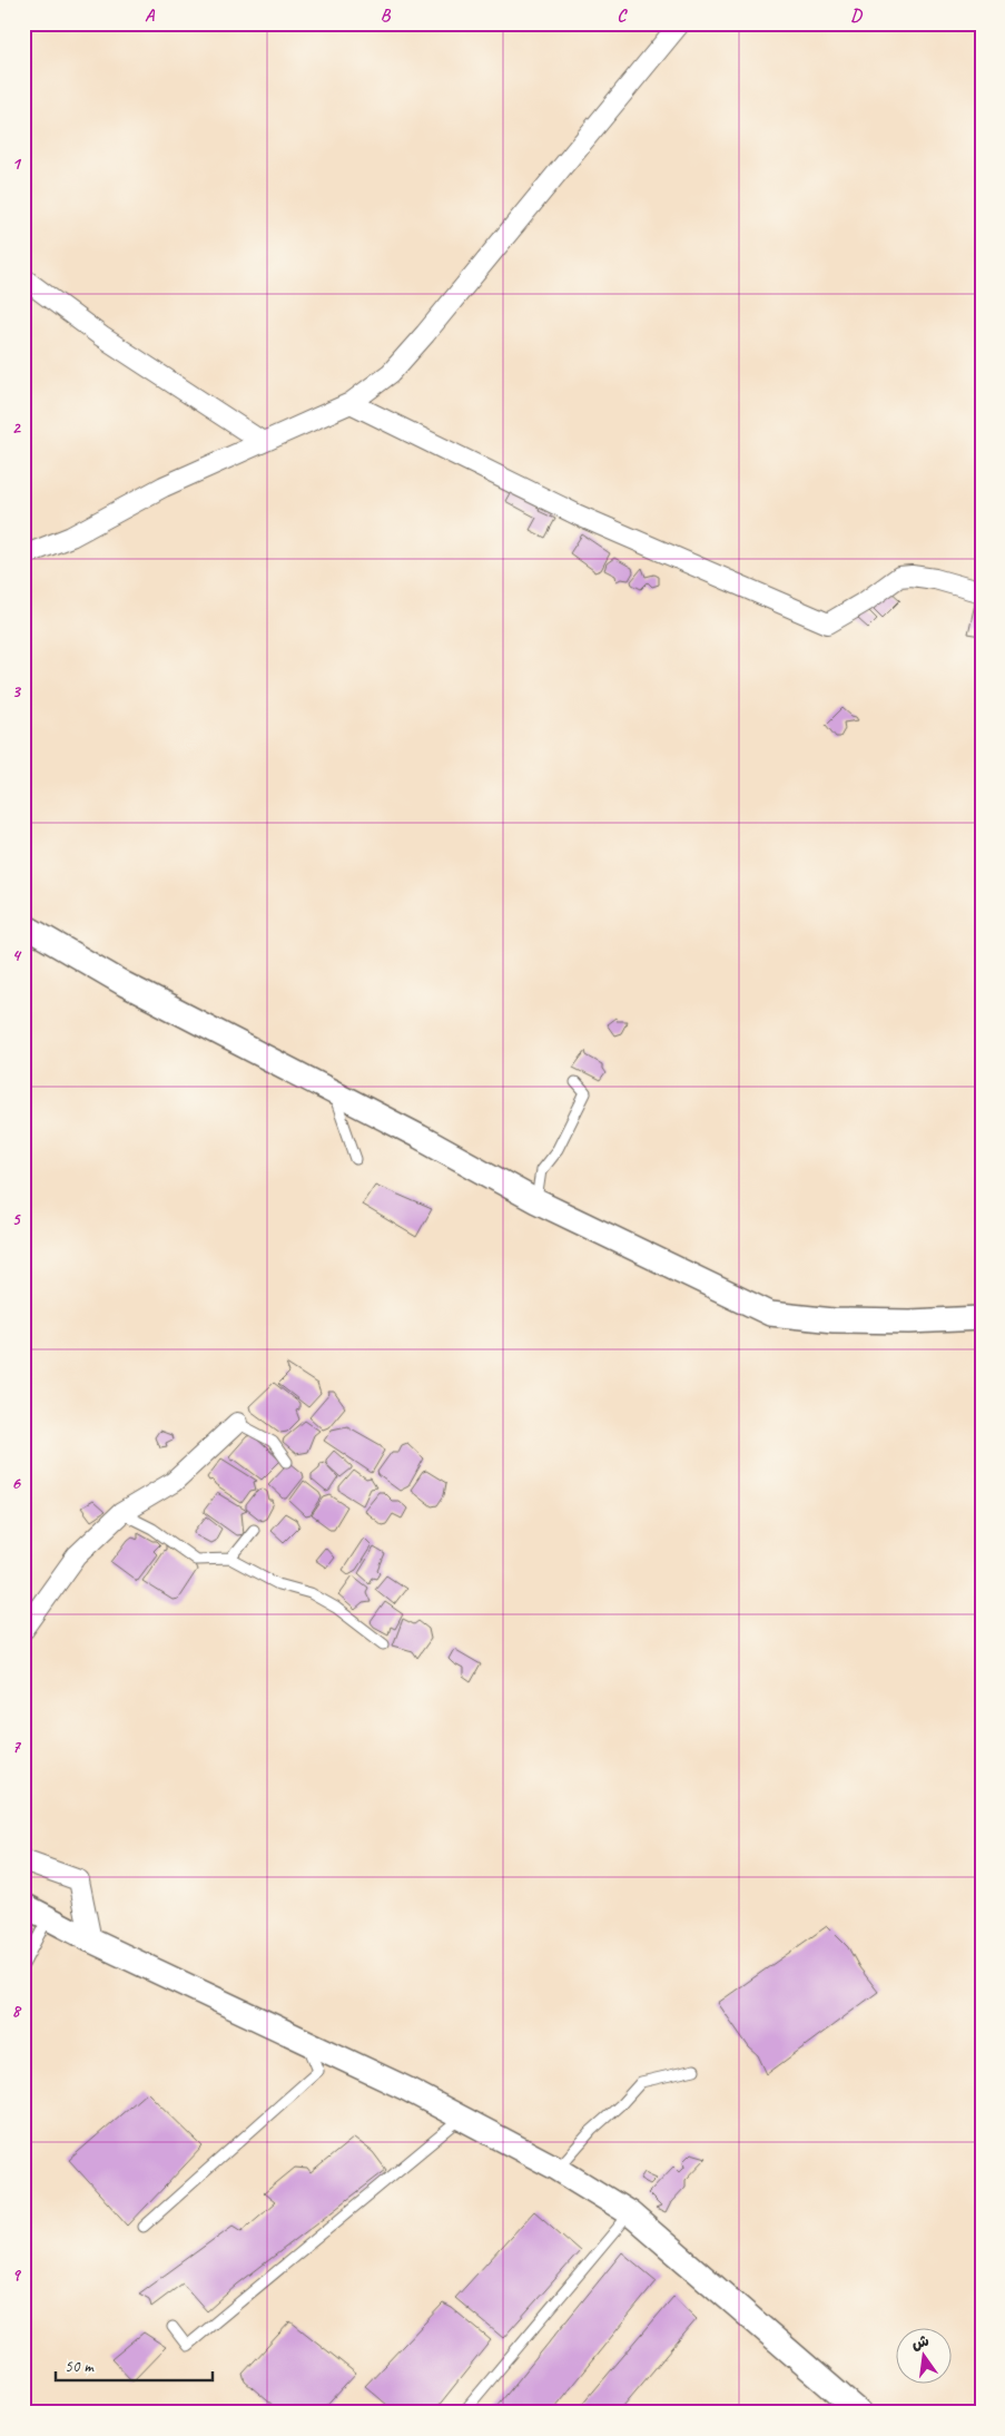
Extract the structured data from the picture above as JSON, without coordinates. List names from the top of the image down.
{
  "scale_bar": "50 m",
  "north": "top",
  "grid": {
    "columns": [
      "A",
      "B",
      "C",
      "D"
    ],
    "rows": [
      "1",
      "2",
      "3",
      "4",
      "5",
      "6",
      "7",
      "8",
      "9"
    ]
  }
}
